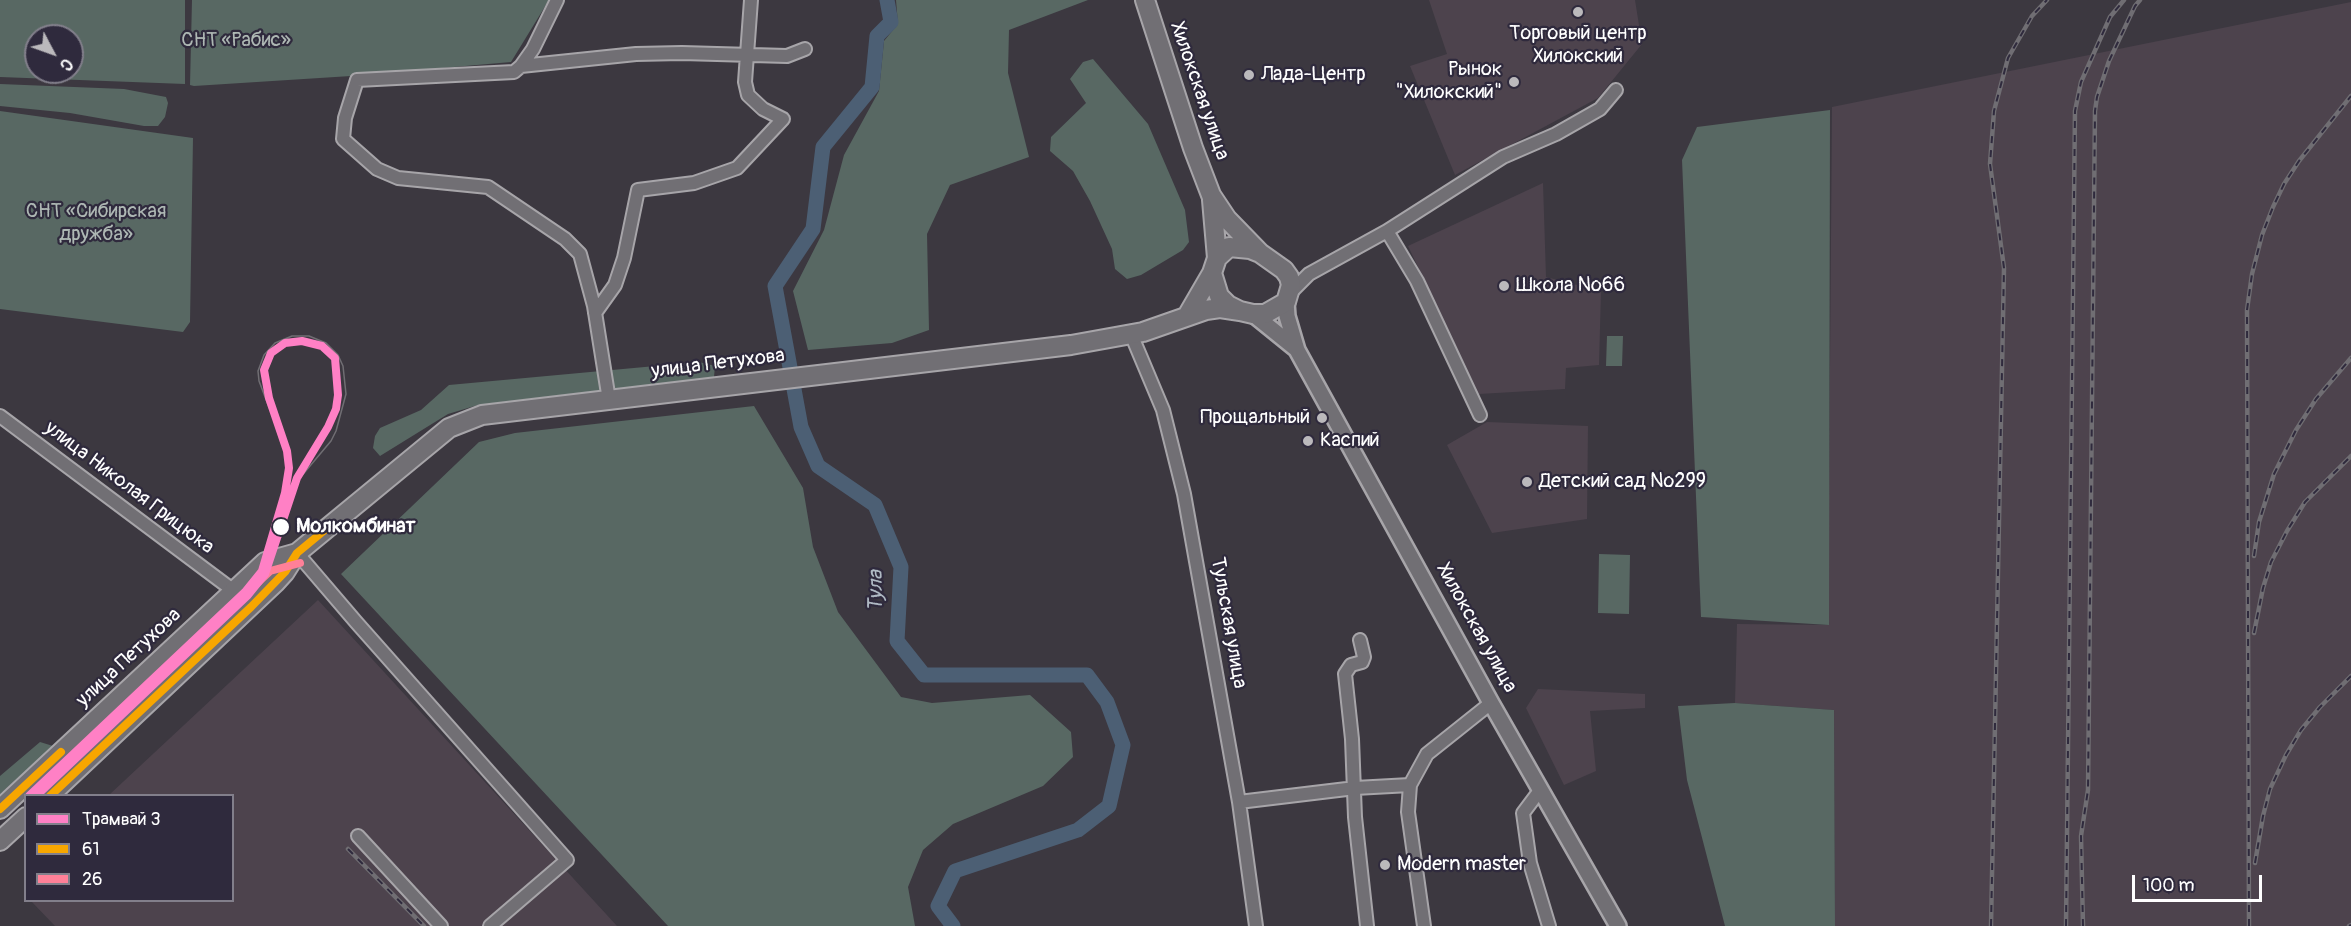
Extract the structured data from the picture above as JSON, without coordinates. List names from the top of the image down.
{
  "streets": {
    "highway": ["Хилокская улица", "улица Петухова"],
    "street": ["улица Николая Грицюка", "Тульская улица"]
  },
  "crossings": [
    ["улица Петухова", "улица Николая Грицюка"],
    ["улица Петухова", "Тульская улица"]
  ],
  "water": ["Тула"],
  "parks": ["СНТ «Рабис»", "СНТ «Сибирская дружба»"],
  "places": [
    "Торговый центр Хилокский",
    "Лада-Центр",
    "Рынок \"Хилокский\"",
    "Школа №66",
    "Прощальный",
    "Каспий",
    "Детский сад №299",
    "Молкомбинат",
    "Modern master"
  ],
  "lines": ["tram line 3", "transit line 61", "transit line 26"],
  "legend": ["Трамвай 3", "61", "26"],
  "scale_bar": "100 m",
  "north": "bottom right"
}
